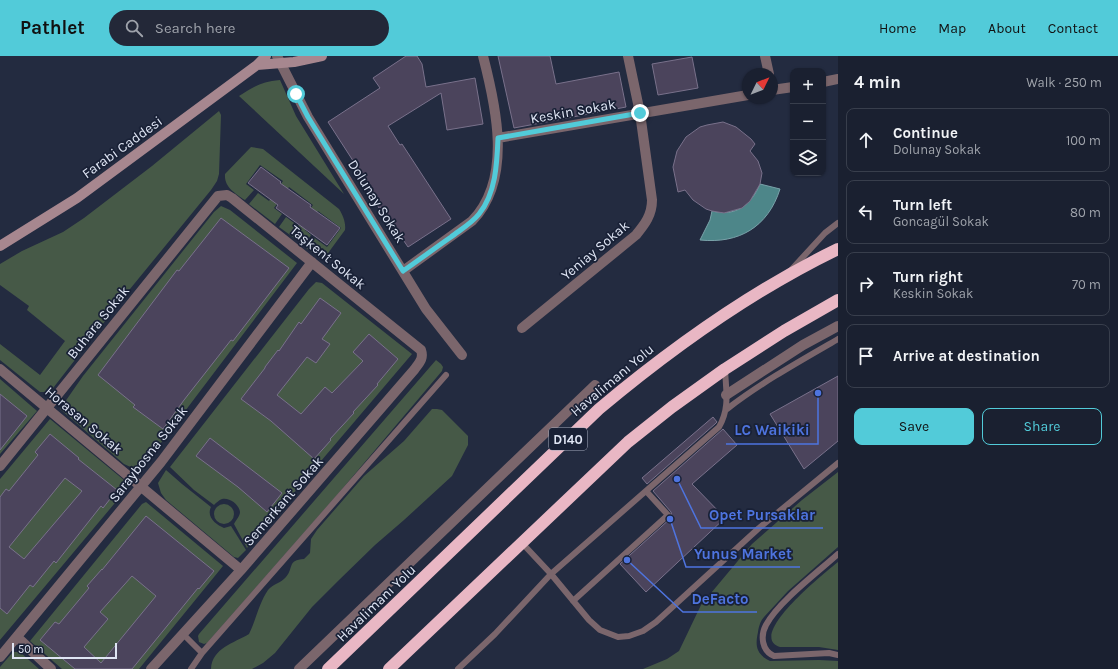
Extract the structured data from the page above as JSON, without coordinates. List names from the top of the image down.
{
  "streets": {
    "highway": ["Havalimanı Yolu", "D140"],
    "street": [
      "Keskin Sokak",
      "Farabi Caddesi",
      "Dolunay Sokak",
      "Yeniay Sokak",
      "Taşkent Sokak",
      "Buhara Sokak",
      "Horasan Sokak",
      "Saraybosna Sokak",
      "Semerkant Sokak"
    ]
  },
  "crossings": [
    ["Keskin Sokak", "Yeniay Sokak"],
    ["Taşkent Sokak", "Buhara Sokak"],
    ["Taşkent Sokak", "Saraybosna Sokak"],
    ["Taşkent Sokak", "Semerkant Sokak"],
    ["Buhara Sokak", "Horasan Sokak"],
    ["Horasan Sokak", "Saraybosna Sokak"],
    ["Horasan Sokak", "Semerkant Sokak"]
  ],
  "places": [
    "LC Waikiki",
    "Opet Pursaklar",
    "Yunus Market",
    "DeFacto"
  ],
  "scale_bar": "50 m",
  "north": "top right",
  "page": {
    "header": "Pathlet",
    "search": "Search here",
    "nav": [
      "Home",
      "Map",
      "About",
      "Contact"
    ],
    "heading": ["4 min", "Walk · 250 m"],
    "map_buttons": ["+", "−"],
    "list": [
      ["Continue", "Dolunay Sokak", "100 m"],
      ["Turn left", "Goncagül Sokak", "80 m"],
      ["Turn right", "Keskin Sokak", "70 m"],
      "Arrive at destination"
    ],
    "buttons": ["Save", "Share"],
    "scale": "50 m"
  }
}
